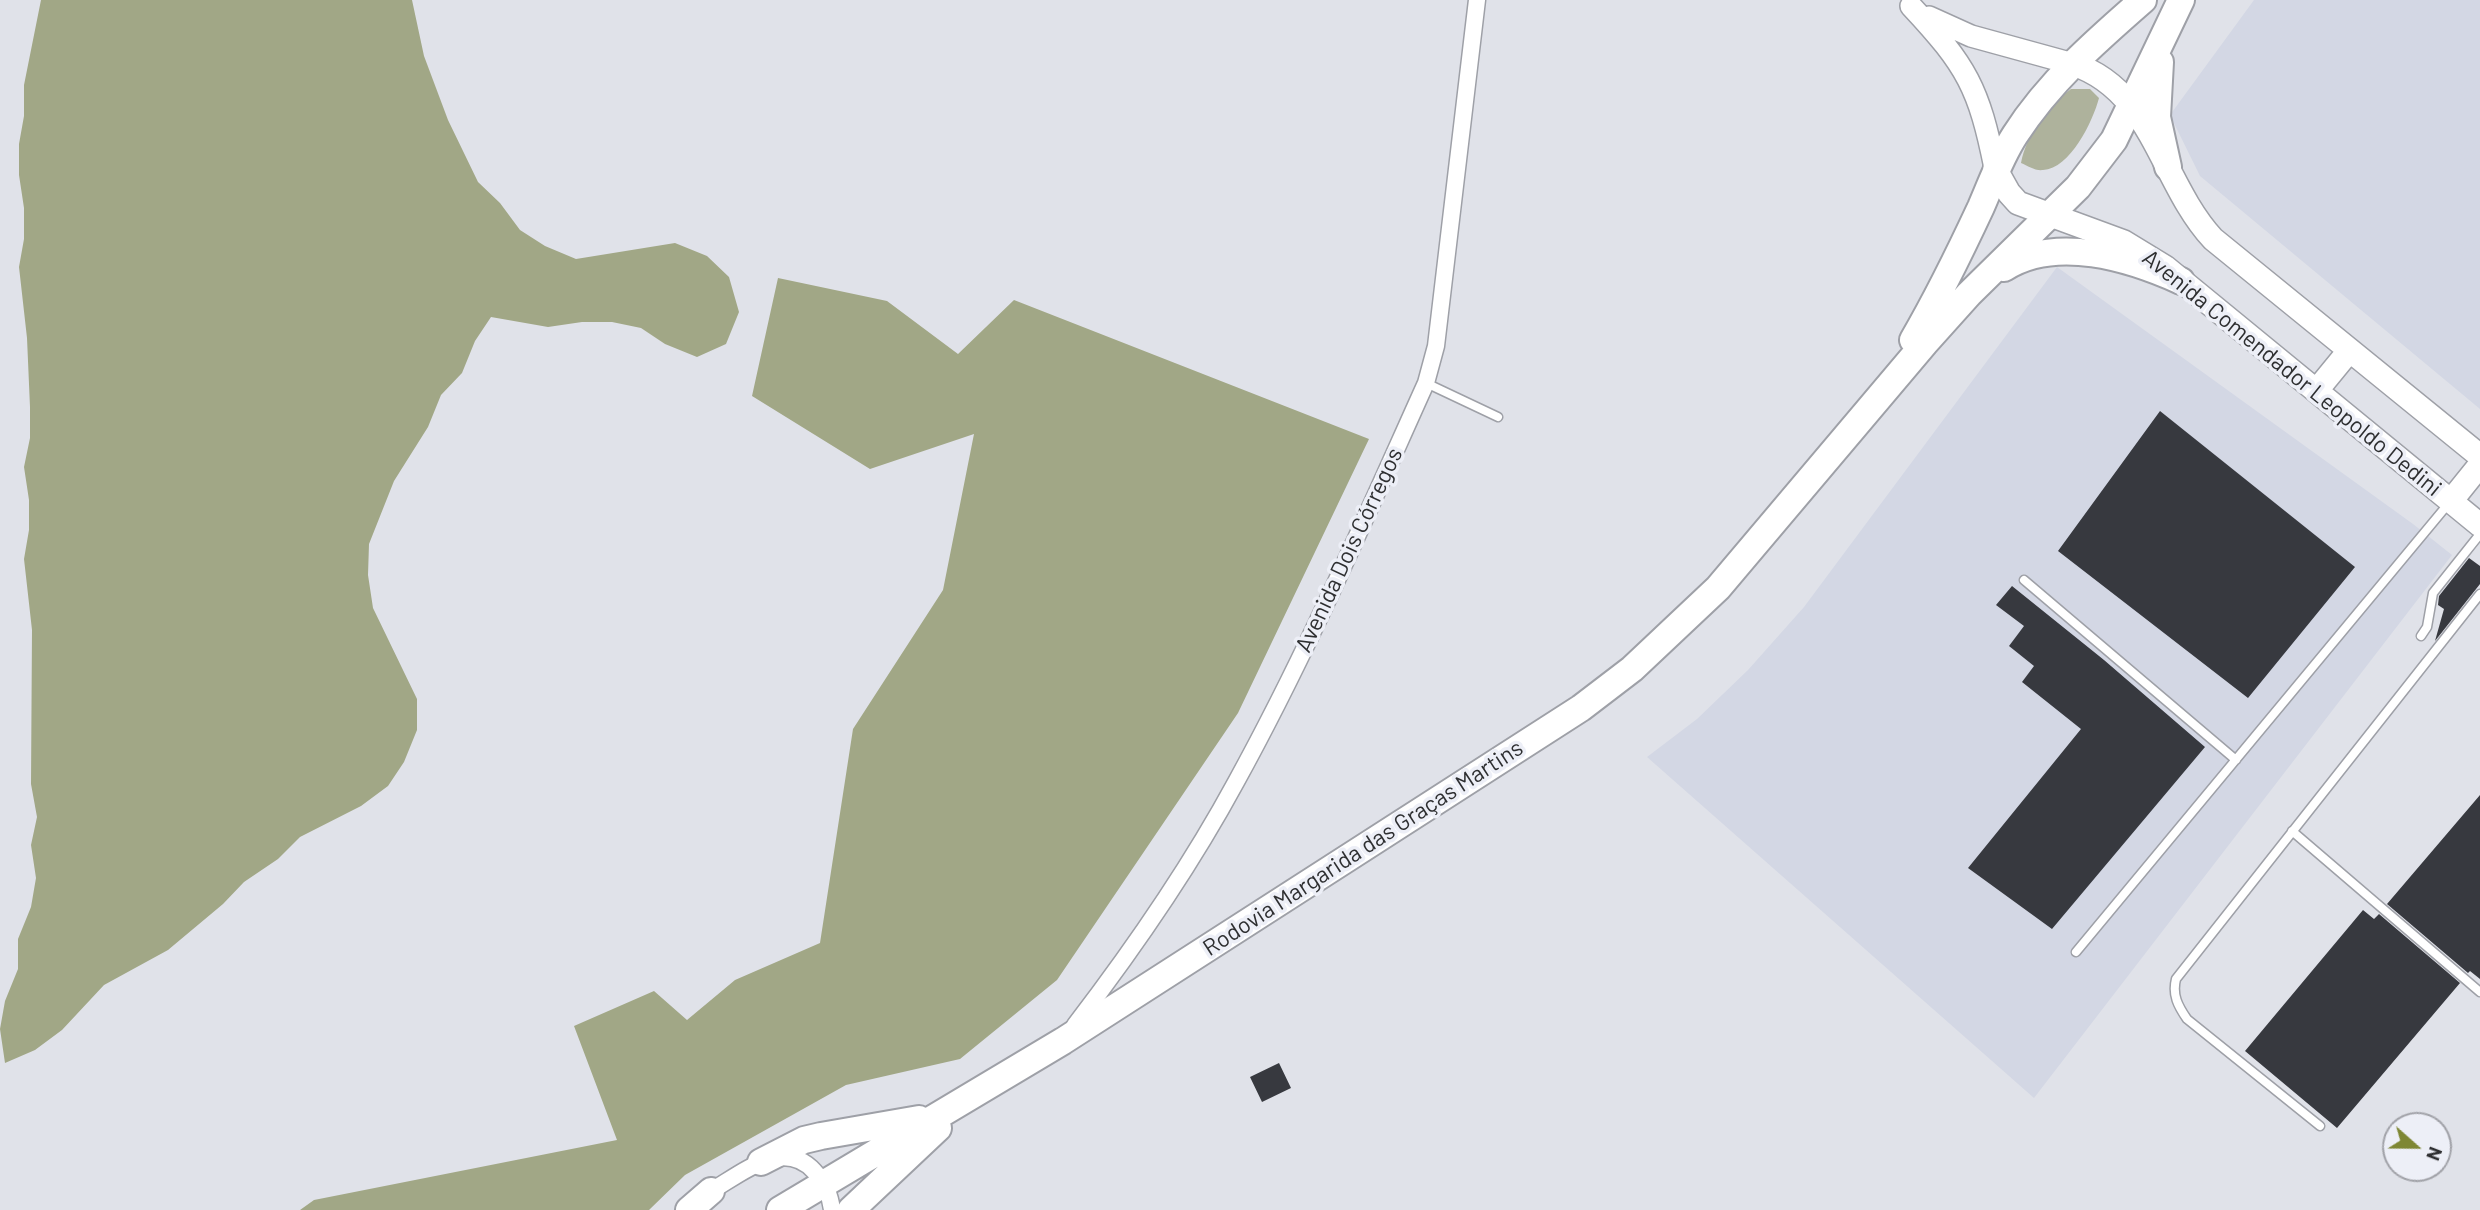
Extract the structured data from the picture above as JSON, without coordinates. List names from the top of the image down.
{
  "streets": {
    "main road": ["Avenida Comendador Leopoldo Dedini", "Rodovia Margarida das Graças Martins"],
    "street": ["Avenida Dois Córregos"]
  },
  "crossings": [
    ["Avenida Comendador Leopoldo Dedini", "Rodovia Margarida das Graças Martins"],
    ["Avenida Dois Córregos", "Rodovia Margarida das Graças Martins"]
  ],
  "north": "right"
}
